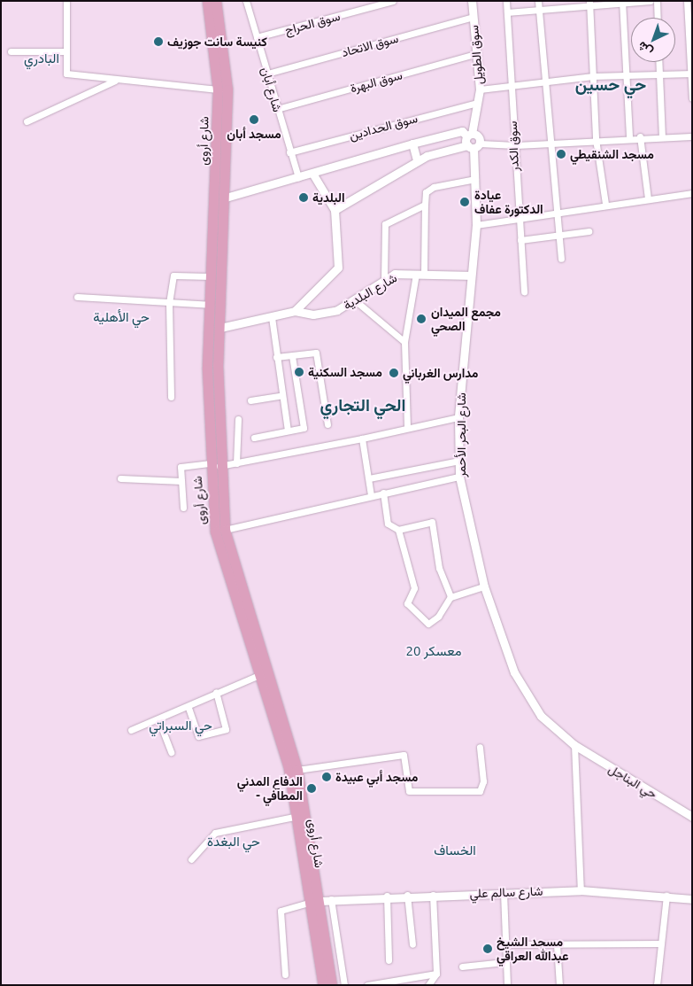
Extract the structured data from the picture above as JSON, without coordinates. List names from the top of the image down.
{
  "streets": {
    "main road": ["شارع أروى"],
    "street": [
      "سوق الحراج",
      "سوق الاتحاد",
      "سوق الطويل",
      "سوق البهرة",
      "شارع أبان",
      "سوق الحدادين",
      "سوق الكدر",
      "شارع البلدية",
      "شارع البحر الأحمر",
      "حي البناجل",
      "شارع سالم علي"
    ]
  },
  "crossings": [
    ["سوق الحراج", "شارع أبان"],
    ["سوق الاتحاد", "سوق الطويل"],
    ["سوق الاتحاد", "شارع أبان"],
    ["سوق الطويل", "سوق البهرة"],
    ["سوق الطويل", "سوق الحدادين"],
    ["سوق الطويل", "شارع البحر الأحمر"],
    ["سوق البهرة", "شارع أبان"],
    ["شارع أبان", "سوق الحدادين"],
    ["شارع أروى", "شارع البلدية"],
    ["شارع أروى", "شارع سالم علي"],
    ["شارع البلدية", "شارع البحر الأحمر"],
    ["شارع البحر الأحمر", "حي البناجل"]
  ],
  "districts": [
    "البادري",
    "حي حسين",
    "حي الأهلية",
    "الحي التجاري",
    "معسكر 20",
    "حي السبراتي",
    "حي البغدة",
    "الخساف"
  ],
  "places": [
    "كنيسة سانت جوزيف",
    "مسجد أبان",
    "مسجد الشنقيطي",
    "البلدية",
    "عيادة الدكتورة عفاف",
    "مجمع الميدان الصحي",
    "مسجد السكنية",
    "مدارس الغرباني",
    "مسجد أبي عبيدة",
    "الدفاع المدني - المطافي",
    "مسجد الشيخ عبدالله العراقي"
  ],
  "north": "bottom left"
}
